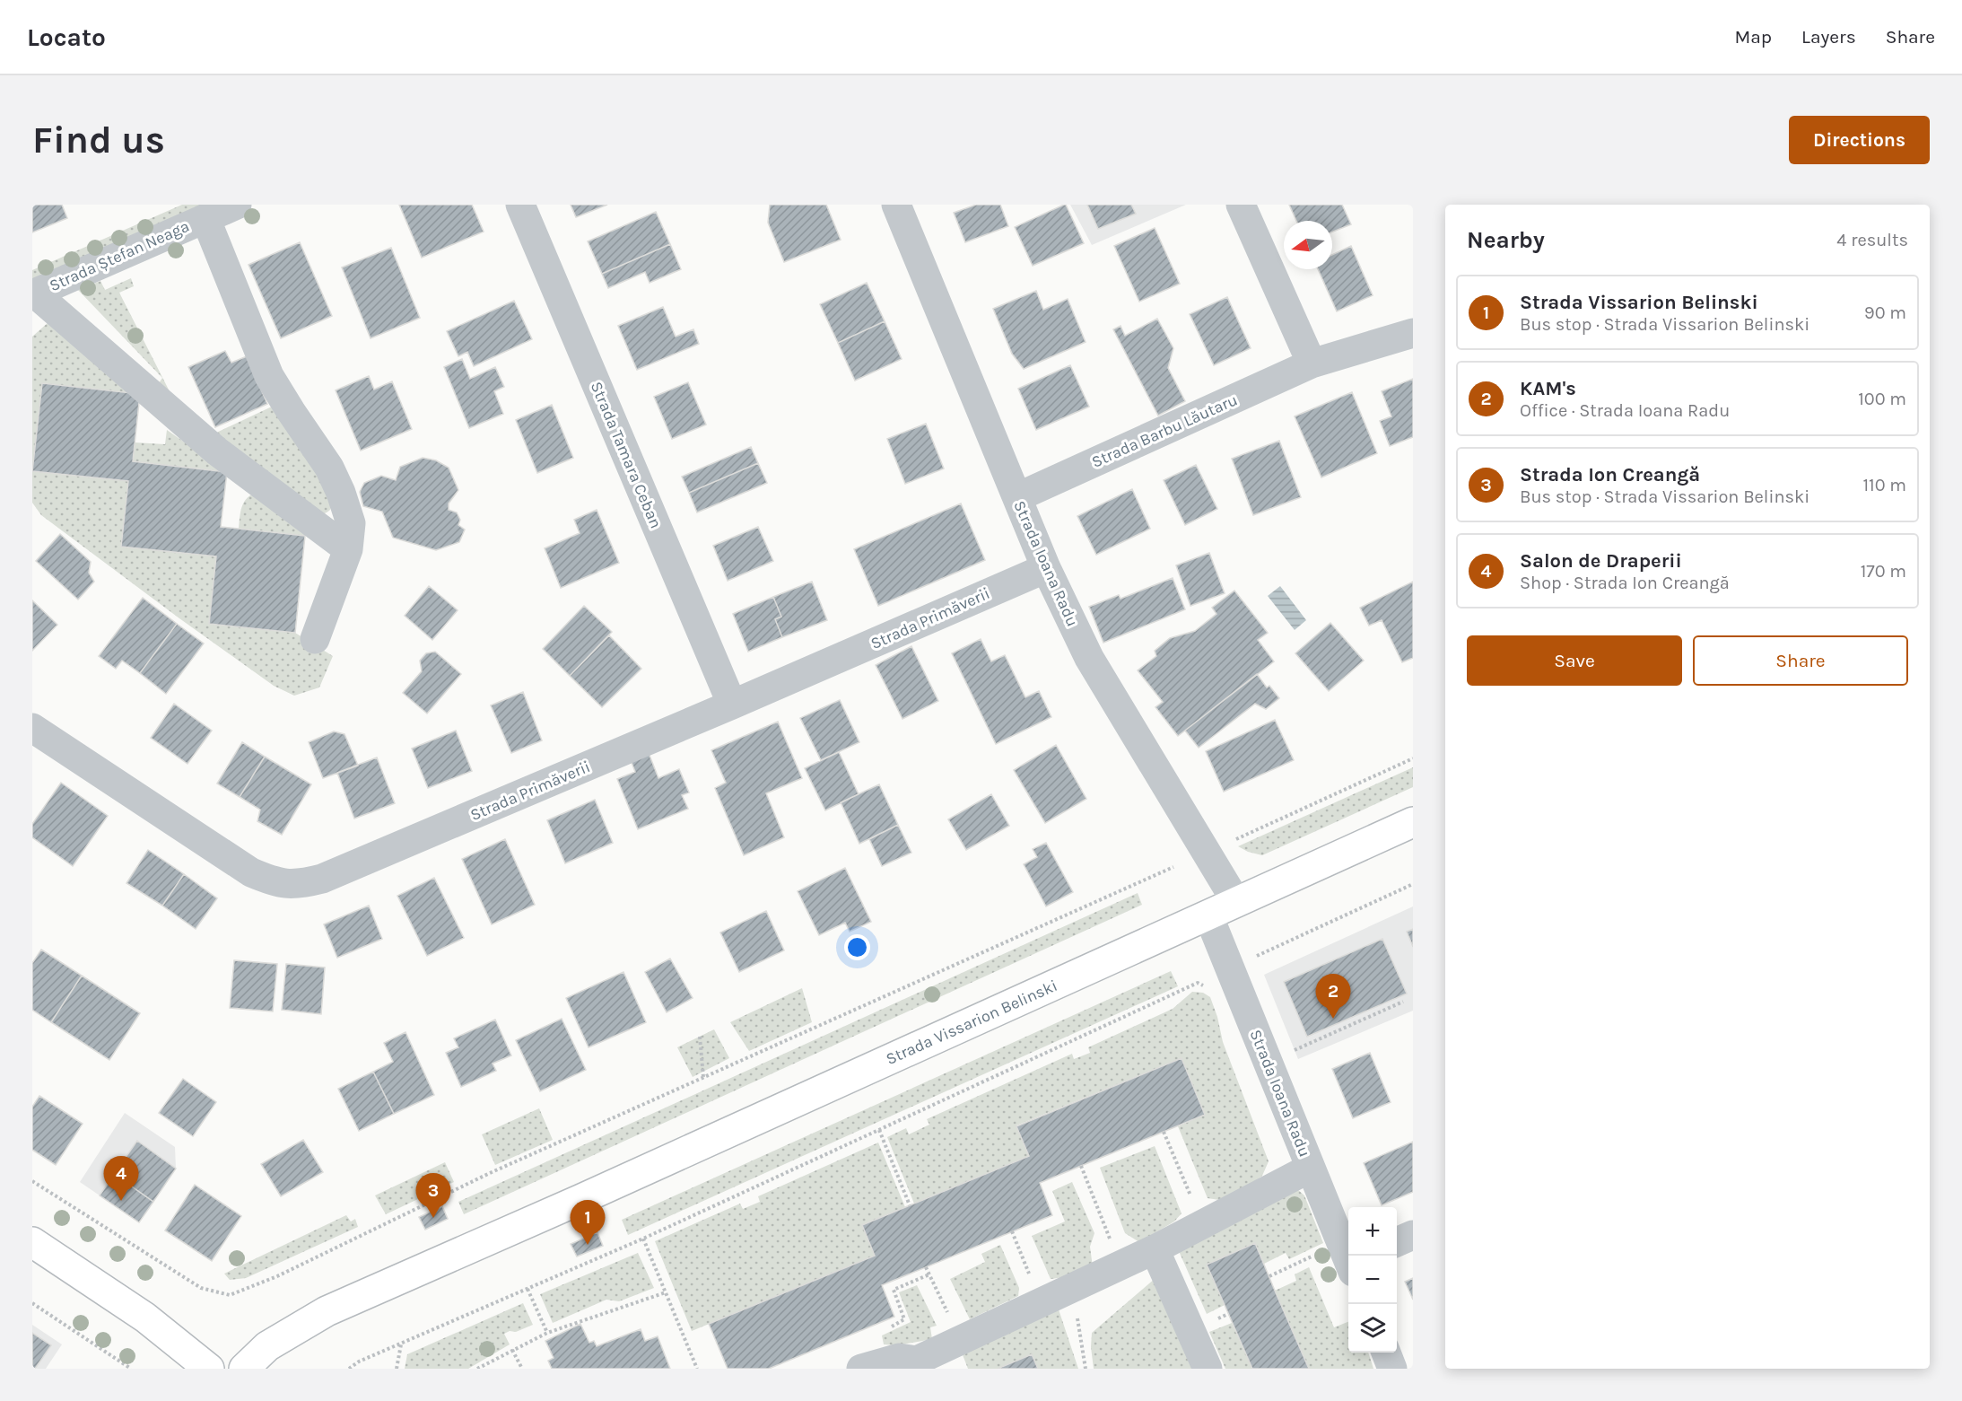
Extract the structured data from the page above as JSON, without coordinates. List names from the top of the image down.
{
  "streets": {
    "main road": ["Strada Vissarion Belinski"],
    "street": [
      "Strada Ștefan Neaga",
      "Strada Barbu Lăutaru",
      "Strada Tamara Ceban",
      "Strada Ioana Radu",
      "Strada Primăverii"
    ]
  },
  "crossings": [
    ["Strada Barbu Lăutaru", "Strada Ioana Radu"],
    ["Strada Tamara Ceban", "Strada Primăverii"],
    ["Strada Ioana Radu", "Strada Primăverii"],
    ["Strada Ioana Radu", "Strada Vissarion Belinski"]
  ],
  "north": "left",
  "page": {
    "header": "Locato",
    "nav": ["Map", "Layers", "Share"],
    "buttons": [
      "Directions",
      ["Save", "Share"]
    ],
    "title": "Find us",
    "heading": ["Nearby", "4 results"],
    "list": [
      {
        "mark": "1",
        "name": "Strada Vissarion Belinski",
        "note": "Bus stop · Strada Vissarion Belinski",
        "value": "90 m"
      },
      {
        "mark": "2",
        "name": "KAM's",
        "note": "Office · Strada Ioana Radu",
        "value": "100 m"
      },
      {
        "mark": "3",
        "name": "Strada Ion Creangă",
        "note": "Bus stop · Strada Vissarion Belinski",
        "value": "110 m"
      },
      {
        "mark": "4",
        "name": "Salon de Draperii",
        "note": "Shop · Strada Ion Creangă",
        "value": "170 m"
      }
    ],
    "pins": [
      "2",
      "4",
      "3",
      "1"
    ],
    "map_buttons": ["+", "−"]
  }
}
